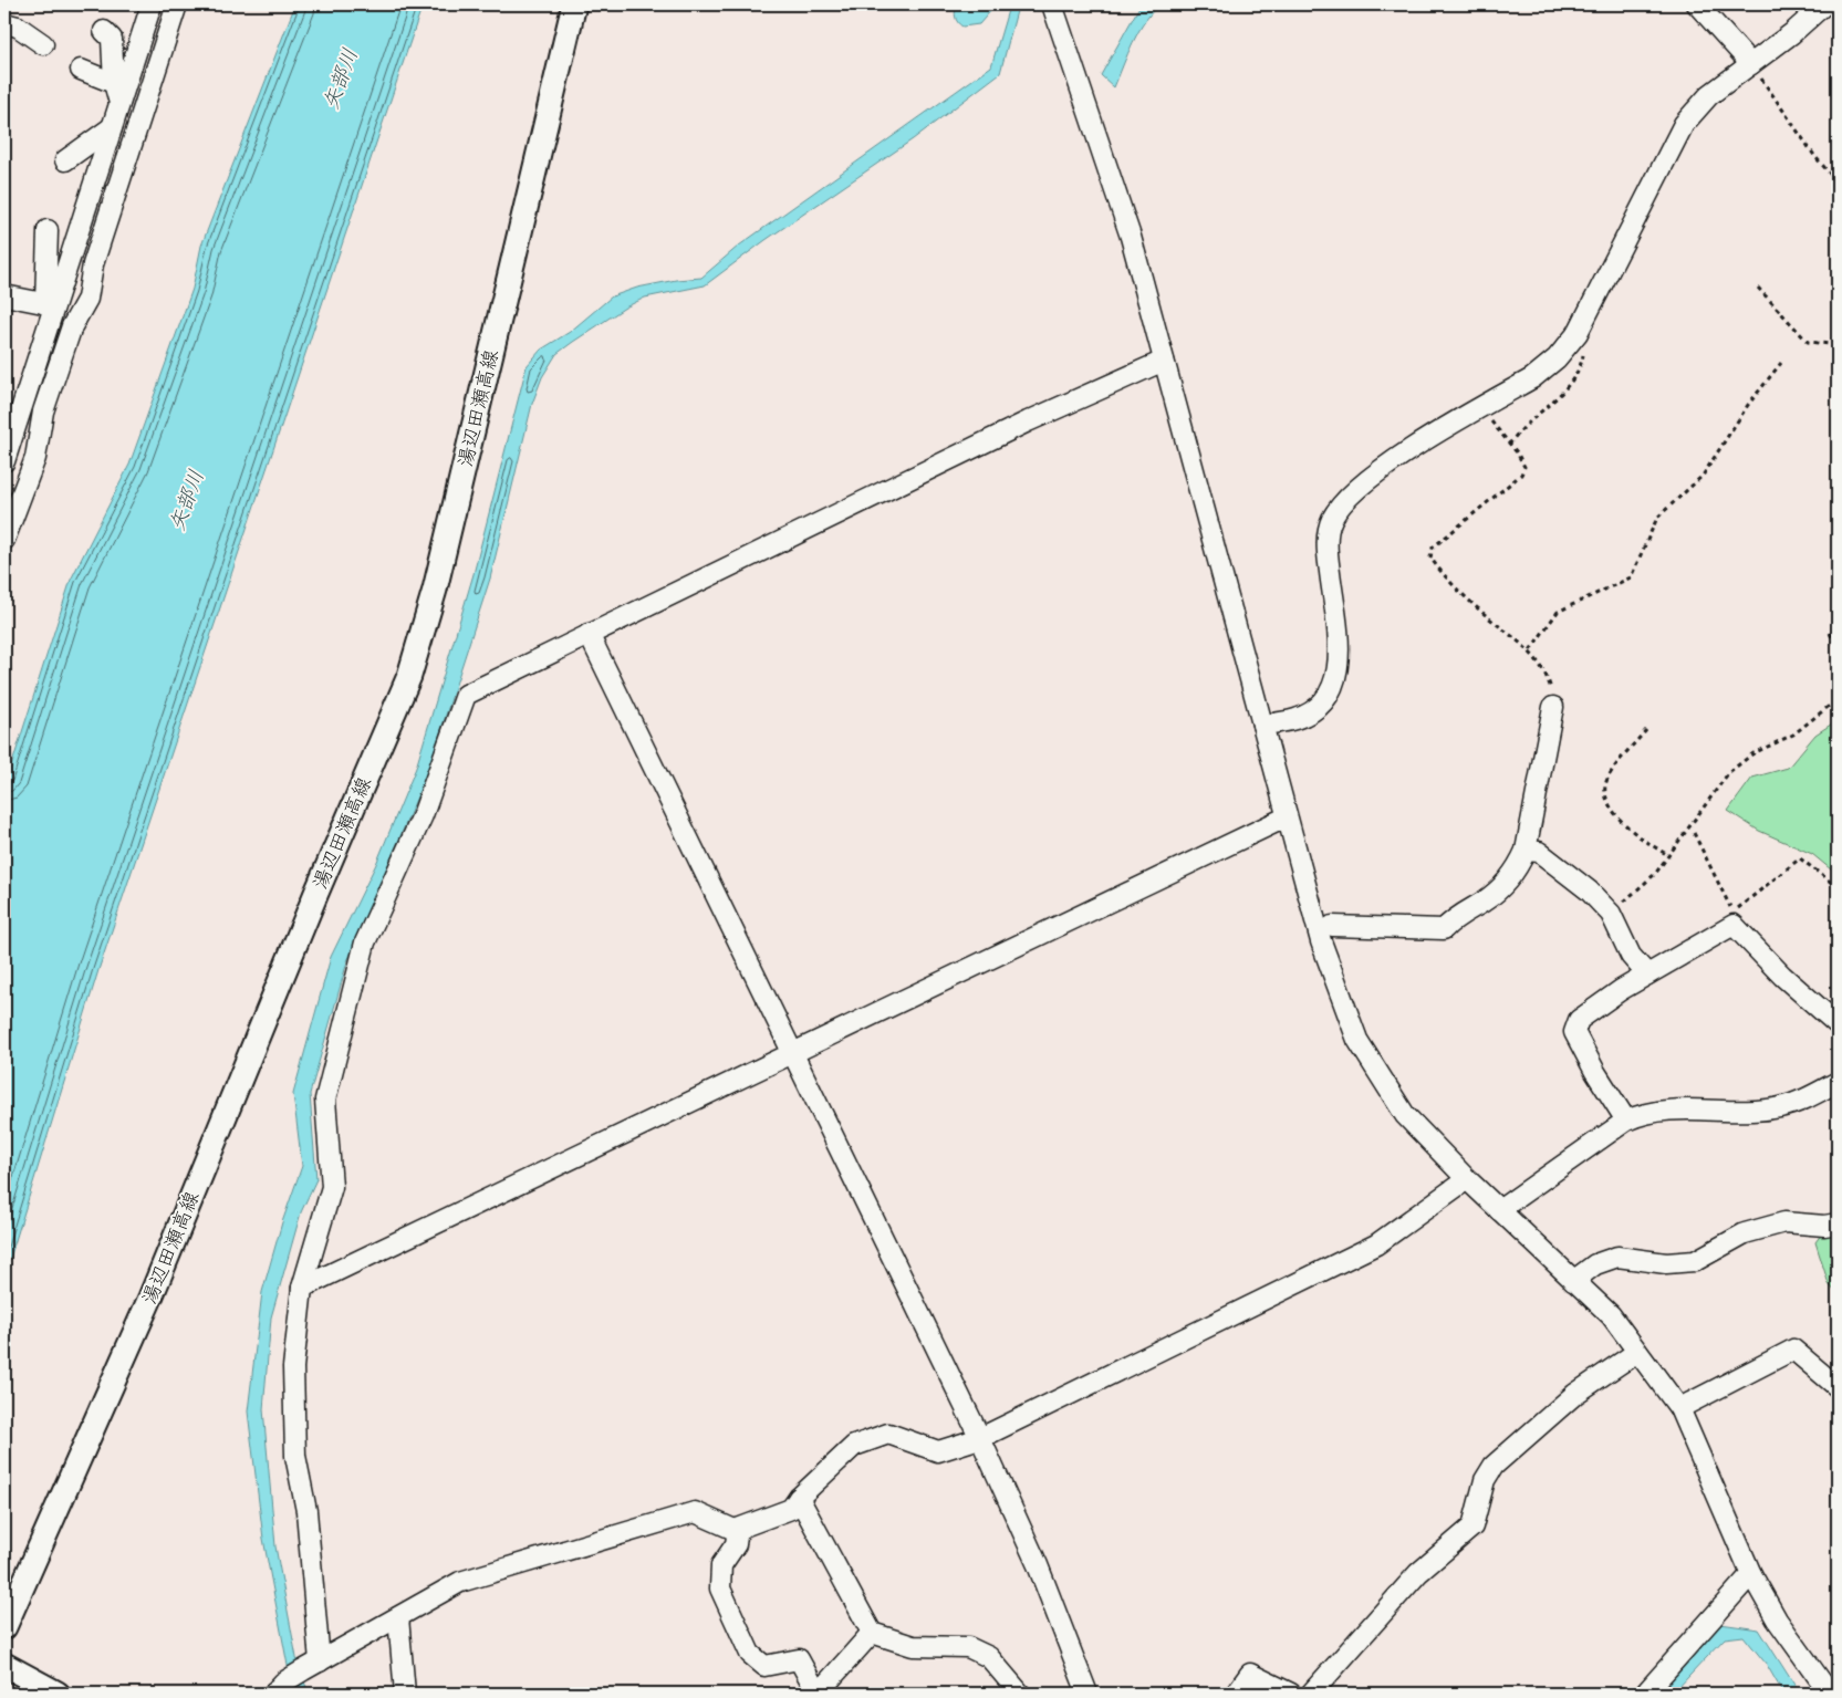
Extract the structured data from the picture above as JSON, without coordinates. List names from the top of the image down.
{
  "streets": {
    "main road": ["湯辺田瀬高線"]
  },
  "water": ["矢部川"]
}
